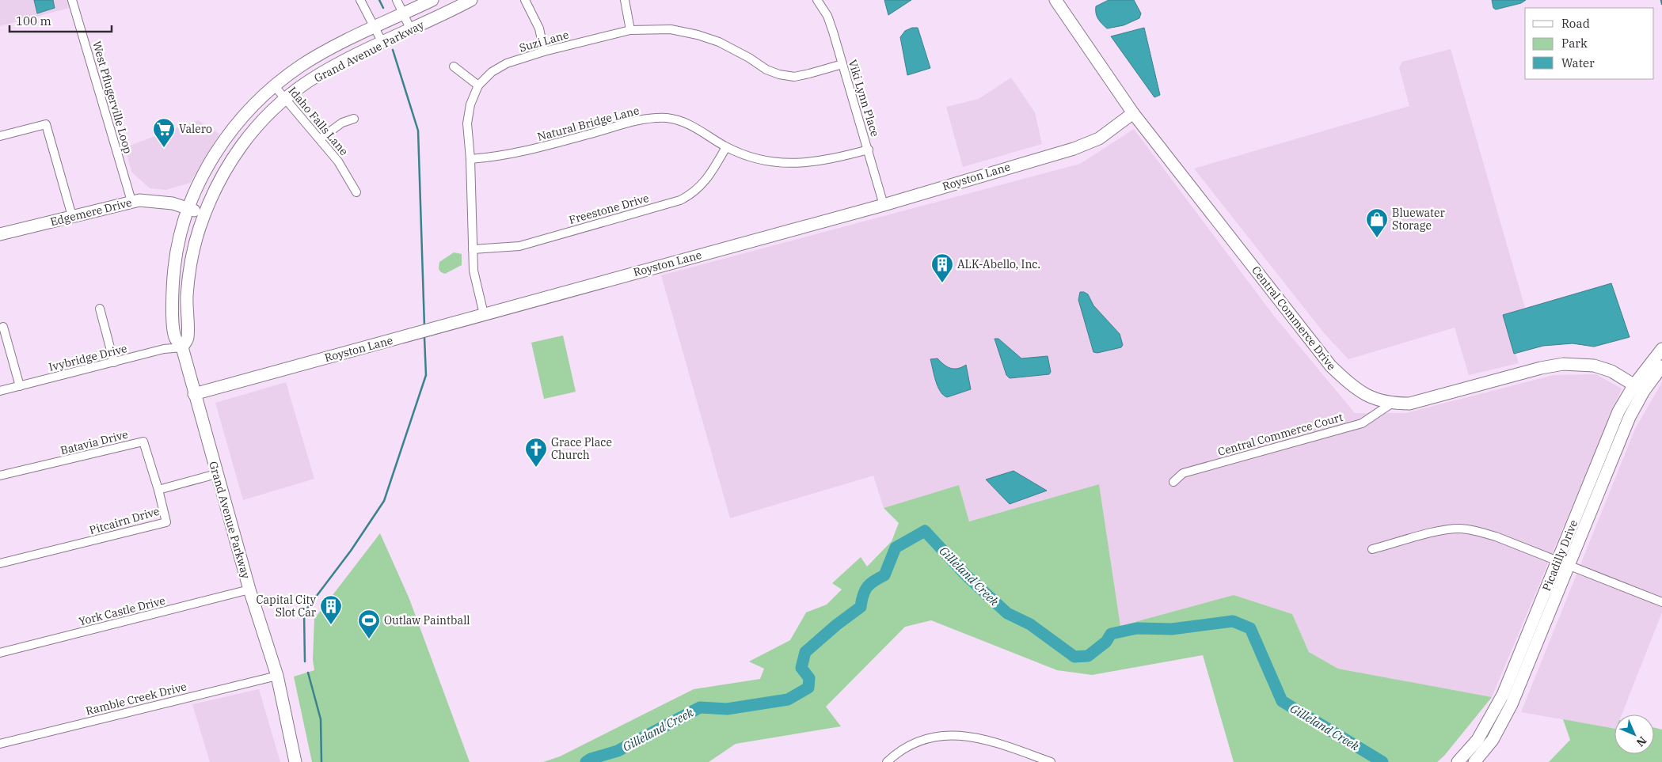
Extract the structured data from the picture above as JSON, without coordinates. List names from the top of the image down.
{
  "streets": {
    "street": [
      "Suzi Lane",
      "Grand Avenue Parkway",
      "West Pflugerville Loop",
      "Viki Lynn Place",
      "Idaho Falls Lane",
      "Natural Bridge Lane",
      "Royston Lane",
      "Freestone Drive",
      "Edgemere Drive",
      "Central Commerce Drive",
      "Ivybridge Drive",
      "Central Commerce Court",
      "Batavia Drive",
      "Pitcairn Drive",
      "Picadilly Drive",
      "York Castle Drive",
      "Ramble Creek Drive"
    ]
  },
  "crossings": [
    ["Suzi Lane", "Viki Lynn Place"],
    ["Suzi Lane", "Natural Bridge Lane"],
    ["Suzi Lane", "Royston Lane"],
    ["Suzi Lane", "Freestone Drive"],
    ["Grand Avenue Parkway", "Idaho Falls Lane"],
    ["Grand Avenue Parkway", "Royston Lane"],
    ["Grand Avenue Parkway", "Edgemere Drive"],
    ["Grand Avenue Parkway", "Ivybridge Drive"],
    ["Grand Avenue Parkway", "Pitcairn Drive"],
    ["Grand Avenue Parkway", "York Castle Drive"],
    ["Grand Avenue Parkway", "Ramble Creek Drive"],
    ["West Pflugerville Loop", "Edgemere Drive"],
    ["Viki Lynn Place", "Natural Bridge Lane"],
    ["Viki Lynn Place", "Royston Lane"],
    ["Natural Bridge Lane", "Freestone Drive"],
    ["Royston Lane", "Central Commerce Drive"],
    ["Central Commerce Drive", "Central Commerce Court"],
    ["Central Commerce Drive", "Picadilly Drive"],
    ["Batavia Drive", "Pitcairn Drive"]
  ],
  "water": ["Gilleland Creek"],
  "places": {
    "supermarket": ["Valero"],
    "shop": ["Bluewater Storage"],
    "building": ["ALK-Abello, Inc.", "Capital City Slot Car"],
    "church": ["Grace Place Church"],
    "sports": ["Outlaw Paintball"]
  },
  "legend": ["Road", "Park", "Water"],
  "scale_bar": "100 m",
  "north": "bottom right"
}
